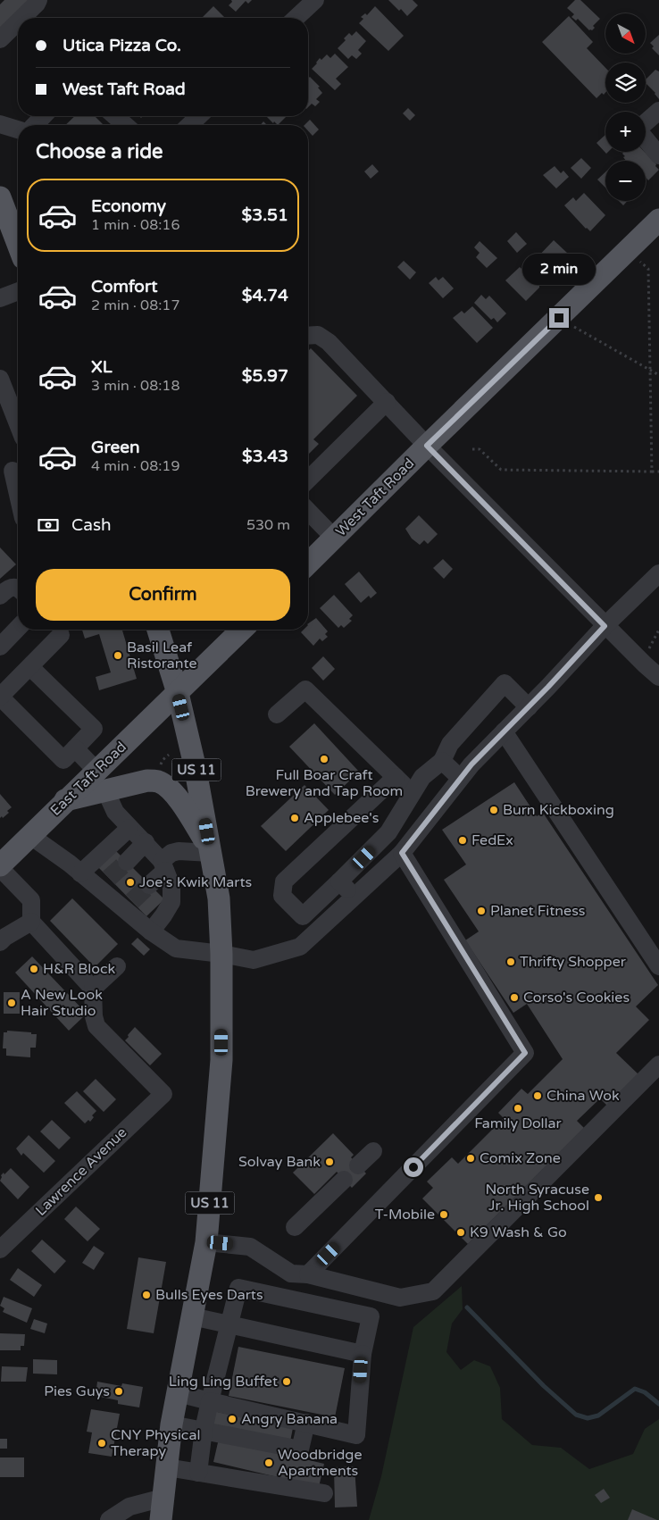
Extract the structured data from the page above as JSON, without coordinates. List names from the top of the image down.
{
  "streets": {
    "main road": ["West Taft Road", "US 11", "East Taft Road"],
    "street": ["Lawrence Avenue"]
  },
  "crossings": [
    ["US 11", "East Taft Road"]
  ],
  "places": [
    "Basil Leaf Ristorante",
    "Full Boar Craft Brewery and Tap Room",
    "Burn Kickboxing",
    "Applebee's",
    "FedEx",
    "Joe's Kwik Marts",
    "Planet Fitness",
    "Thrifty Shopper",
    "H&R Block",
    "Corso's Cookies",
    "A New Look Hair Studio",
    "China Wok",
    "Family Dollar",
    "Comix Zone",
    "Solvay Bank",
    "North Syracuse Jr. High School",
    "T-Mobile",
    "K9 Wash & Go",
    "Bulls Eyes Darts",
    "Ling Ling Buffet",
    "Pies Guys",
    "Angry Banana",
    "CNY Physical Therapy",
    "Woodbridge Apartments"
  ],
  "north": "bottom right",
  "page": {
    "map_buttons": ["+", "−"],
    "banner": ["Utica Pizza Co.", "West Taft Road"],
    "heading": "Choose a ride",
    "list": [
      {
        "name": "Economy",
        "note": "1 min · 08:16",
        "value": "$3.51"
      },
      {
        "name": "Comfort",
        "note": "2 min · 08:17",
        "value": "$4.74"
      },
      {
        "name": "XL",
        "note": "3 min · 08:18",
        "value": "$5.97"
      },
      {
        "name": "Green",
        "note": "4 min · 08:19",
        "value": "$3.43"
      }
    ],
    "bubble": "2 min",
    "pay": ["Cash", "530 m"],
    "buttons": "Confirm"
  }
}
